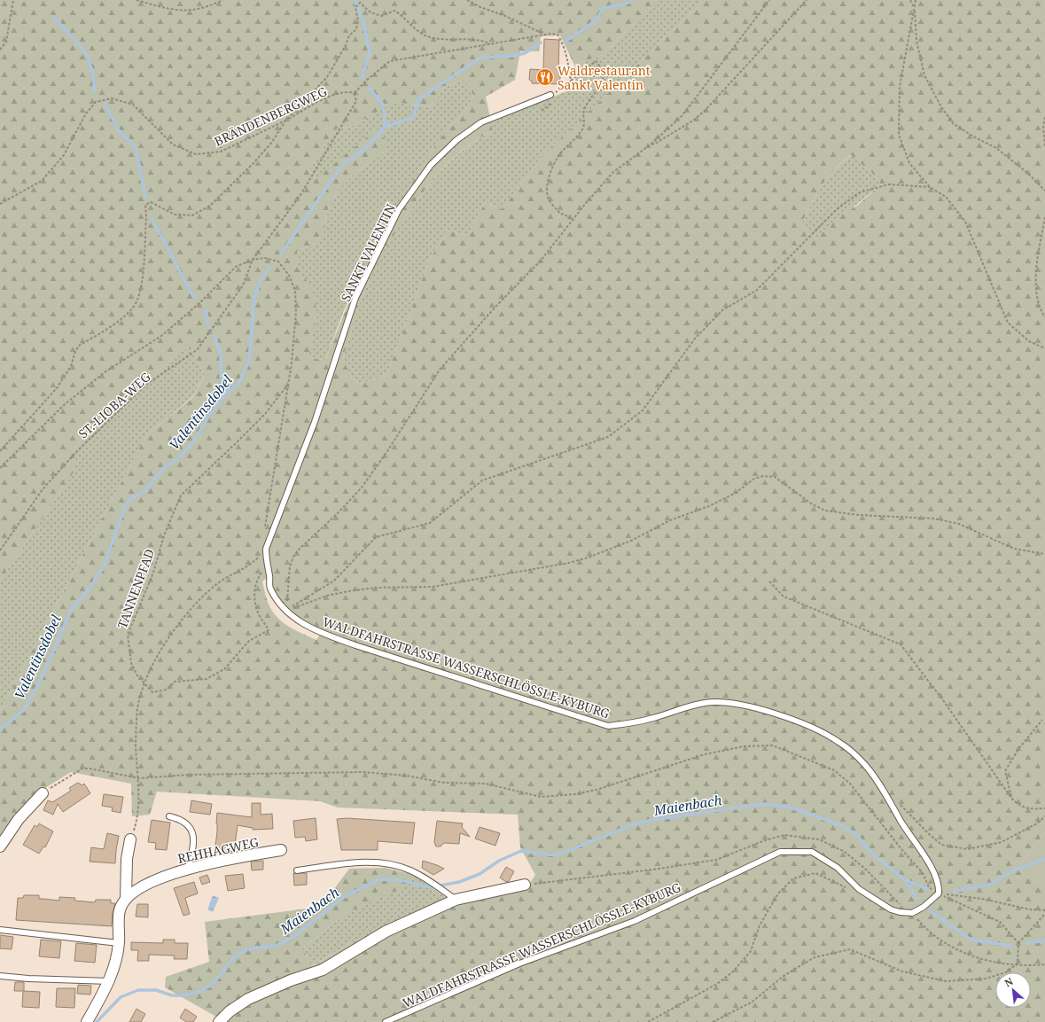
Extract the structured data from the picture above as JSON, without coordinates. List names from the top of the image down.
{
  "streets": {
    "street": ["REHHAGWEG"],
    "lane": ["SANKT VALENTIN", "WALDFAHRSTRASSE WASSERSCHLÖSSLE-KYBURG"],
    "path": ["BRÄNDENBERGWEG", "ST.-LIOBA-WEG", "TANNENPFAD"]
  },
  "crossings": [
    ["SANKT VALENTIN", "WALDFAHRSTRASSE WASSERSCHLÖSSLE-KYBURG"],
    ["TANNENPFAD", "WALDFAHRSTRASSE WASSERSCHLÖSSLE-KYBURG"]
  ],
  "water": ["Valentinsdobel", "Maienbach"],
  "places": {
    "restaurant": ["Waldrestaurant Sankt Valentin"]
  },
  "north": "top left"
}
